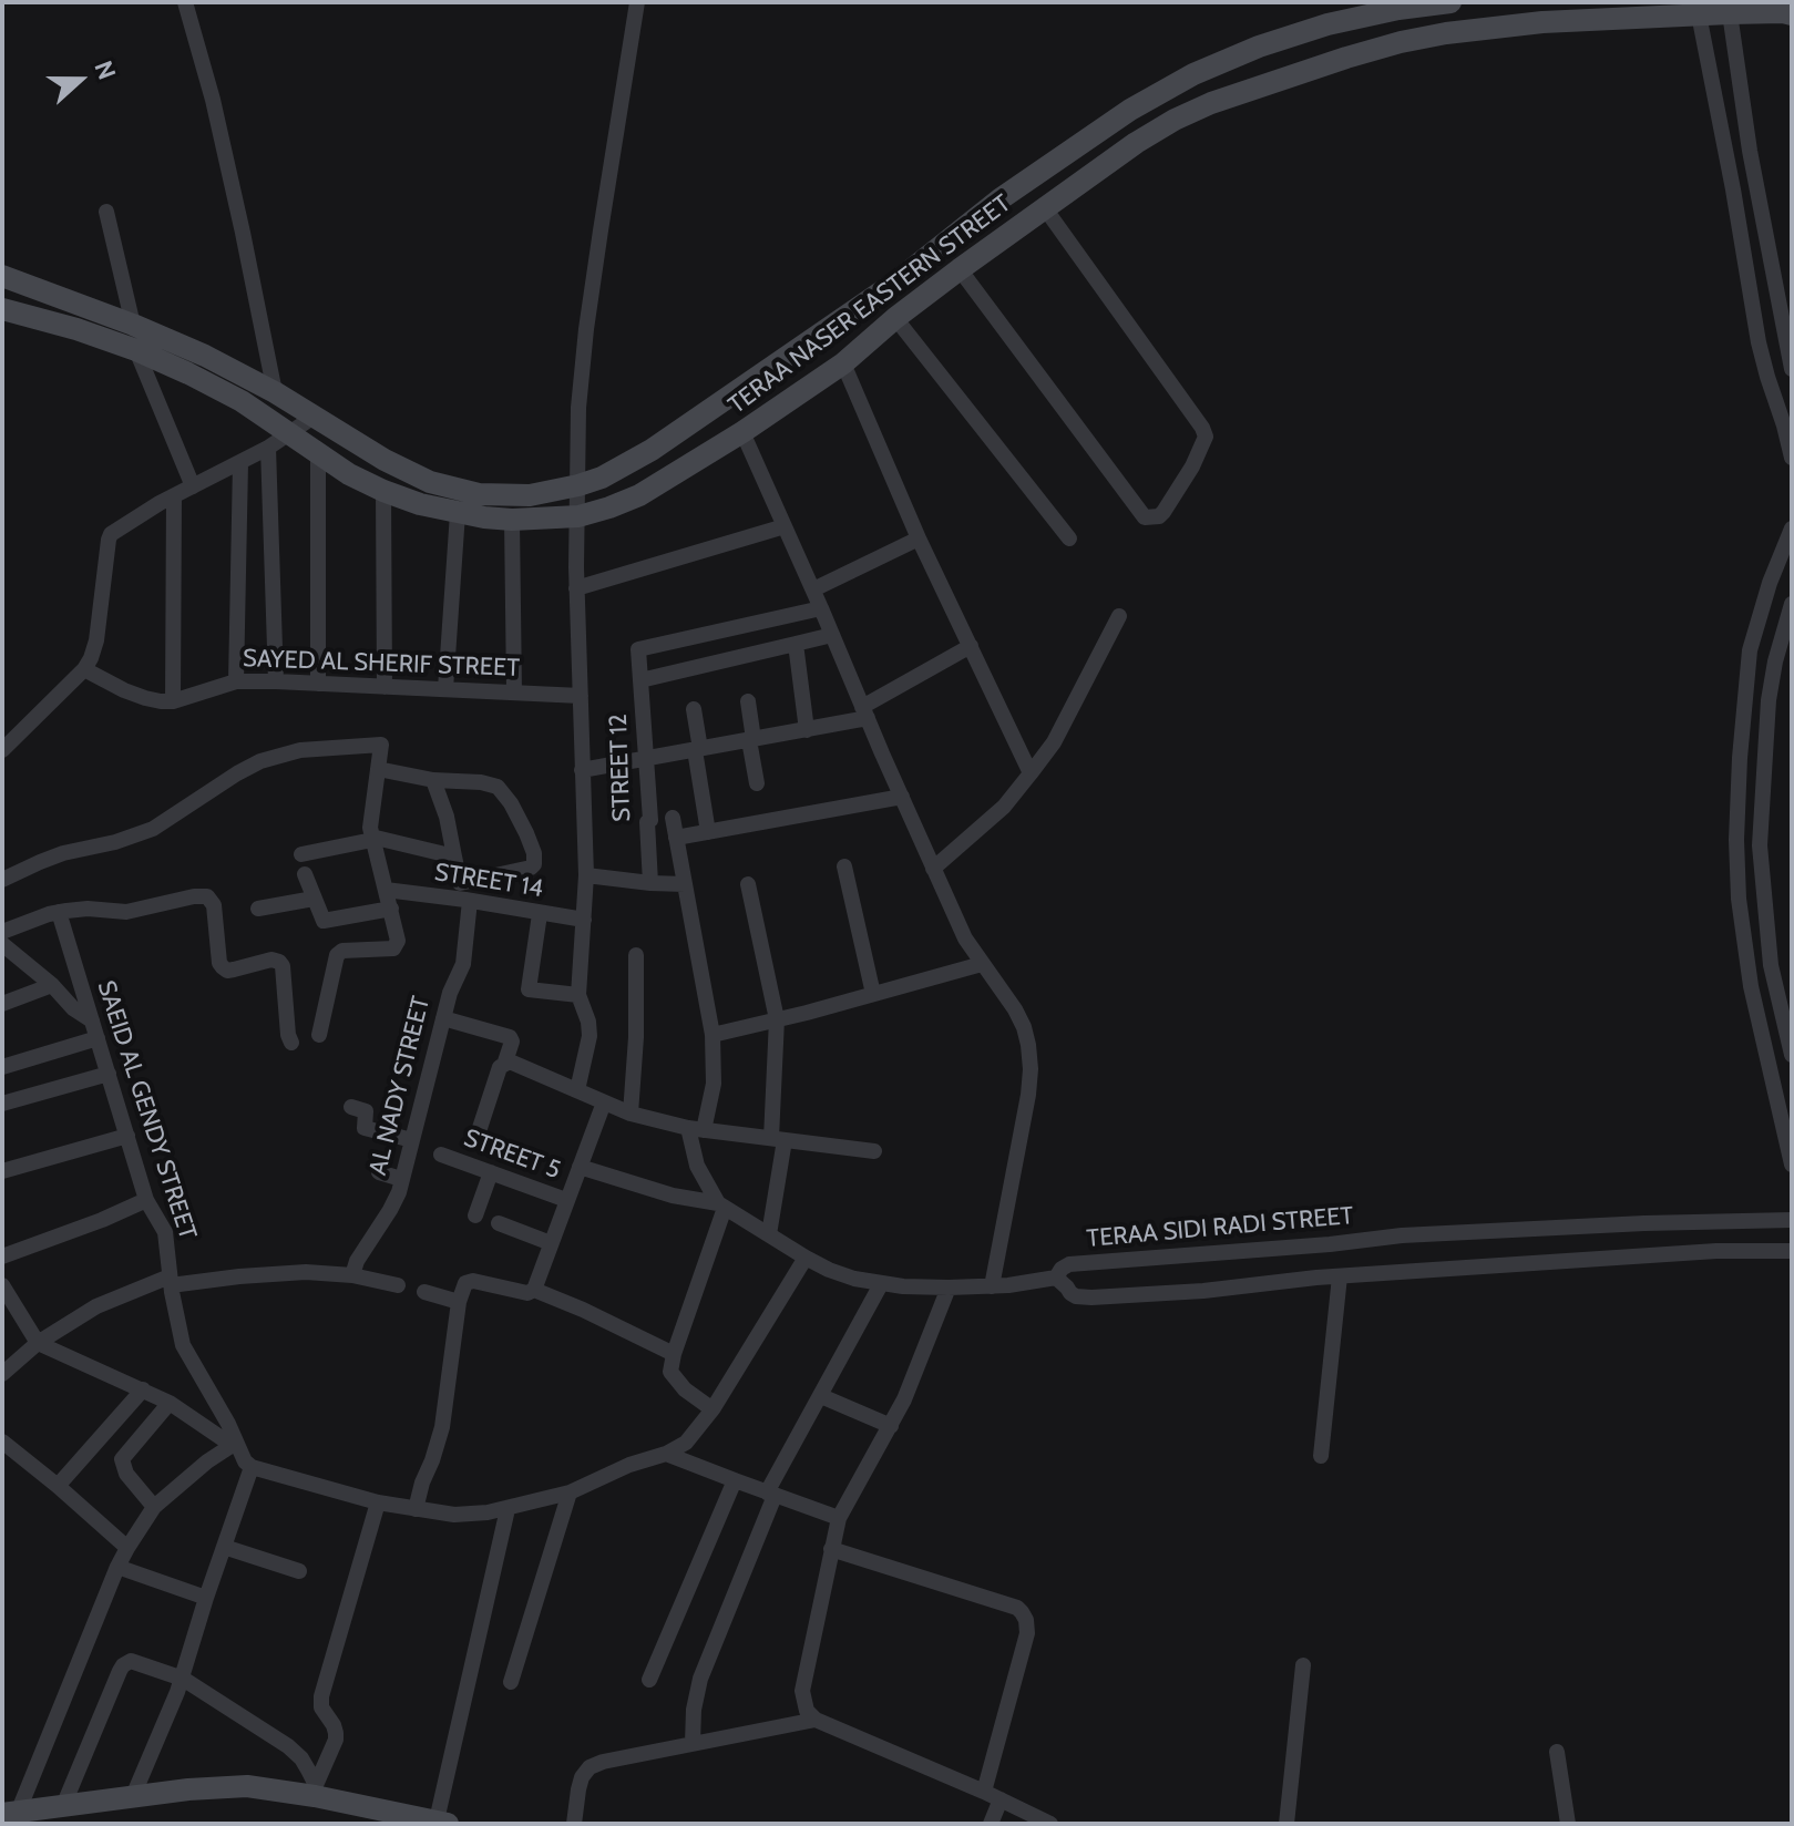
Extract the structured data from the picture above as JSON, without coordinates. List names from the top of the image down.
{
  "streets": {
    "street": [
      "TERAA NASER EASTERN STREET",
      "SAYED AL SHERIF STREET",
      "STREET 12",
      "STREET 14",
      "AL NADY STREET",
      "SAEID AL GENDY STREET",
      "STREET 5",
      "TERAA SIDI RADI STREET"
    ]
  },
  "crossings": [
    ["STREET 14", "AL NADY STREET"]
  ],
  "north": "right"
}
